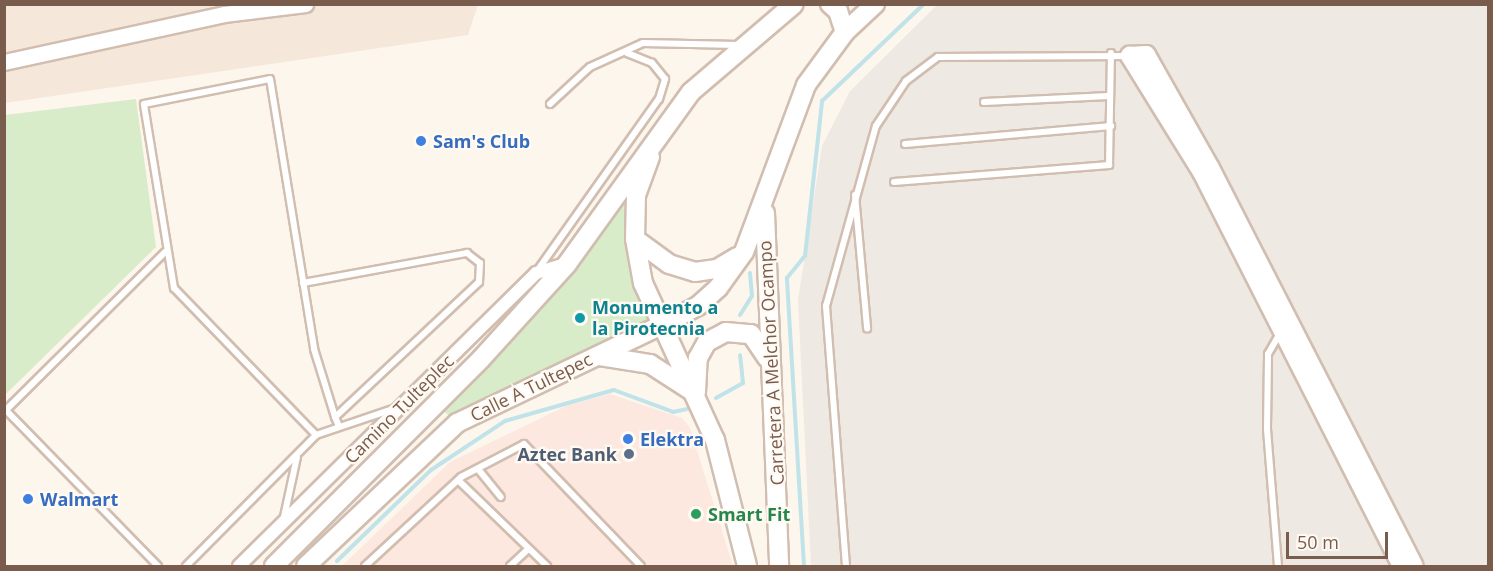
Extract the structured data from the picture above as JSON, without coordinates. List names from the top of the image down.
{
  "streets": {
    "main road": ["Carretera A Melchor Ocampo", "Calle A Tultepec"],
    "street": ["Camino Tulteplec"]
  },
  "crossings": [
    ["Carretera A Melchor Ocampo", "Calle A Tultepec"],
    ["Calle A Tultepec", "Camino Tulteplec"]
  ],
  "places": [
    "Sam's Club",
    "Monumento a la Pirotecnia",
    "Elektra",
    "Aztec Bank",
    "Walmart",
    "Smart Fit"
  ],
  "scale_bar": "50 m"
}
